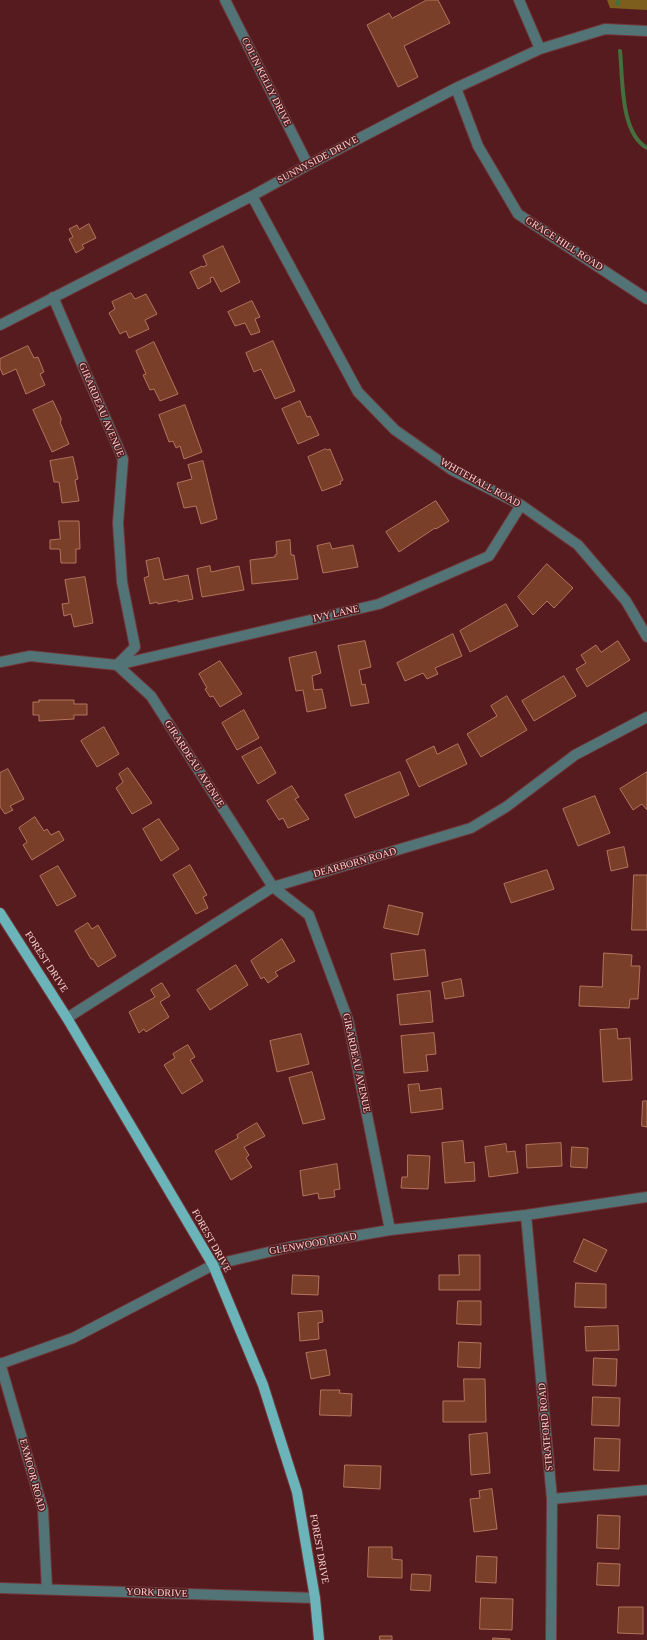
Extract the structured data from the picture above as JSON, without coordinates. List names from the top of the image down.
{
  "streets": {
    "main road": ["FOREST DRIVE"],
    "street": [
      "COLIN KELLY DRIVE",
      "SUNNYSIDE DRIVE",
      "GRACE HILL ROAD",
      "GIRARDEAU AVENUE",
      "WHITEHALL ROAD",
      "IVY LANE",
      "DEARBORN ROAD",
      "GLENWOOD ROAD",
      "STRATFORD ROAD",
      "EXMOOR ROAD",
      "YORK DRIVE"
    ]
  },
  "crossings": [
    ["COLIN KELLY DRIVE", "SUNNYSIDE DRIVE"],
    ["SUNNYSIDE DRIVE", "GRACE HILL ROAD"],
    ["SUNNYSIDE DRIVE", "GIRARDEAU AVENUE"],
    ["SUNNYSIDE DRIVE", "WHITEHALL ROAD"],
    ["GIRARDEAU AVENUE", "IVY LANE"],
    ["GIRARDEAU AVENUE", "DEARBORN ROAD"],
    ["GIRARDEAU AVENUE", "GLENWOOD ROAD"],
    ["WHITEHALL ROAD", "IVY LANE"],
    ["DEARBORN ROAD", "FOREST DRIVE"],
    ["FOREST DRIVE", "GLENWOOD ROAD"],
    ["FOREST DRIVE", "YORK DRIVE"],
    ["GLENWOOD ROAD", "STRATFORD ROAD"],
    ["GLENWOOD ROAD", "EXMOOR ROAD"],
    ["EXMOOR ROAD", "YORK DRIVE"]
  ]
}
